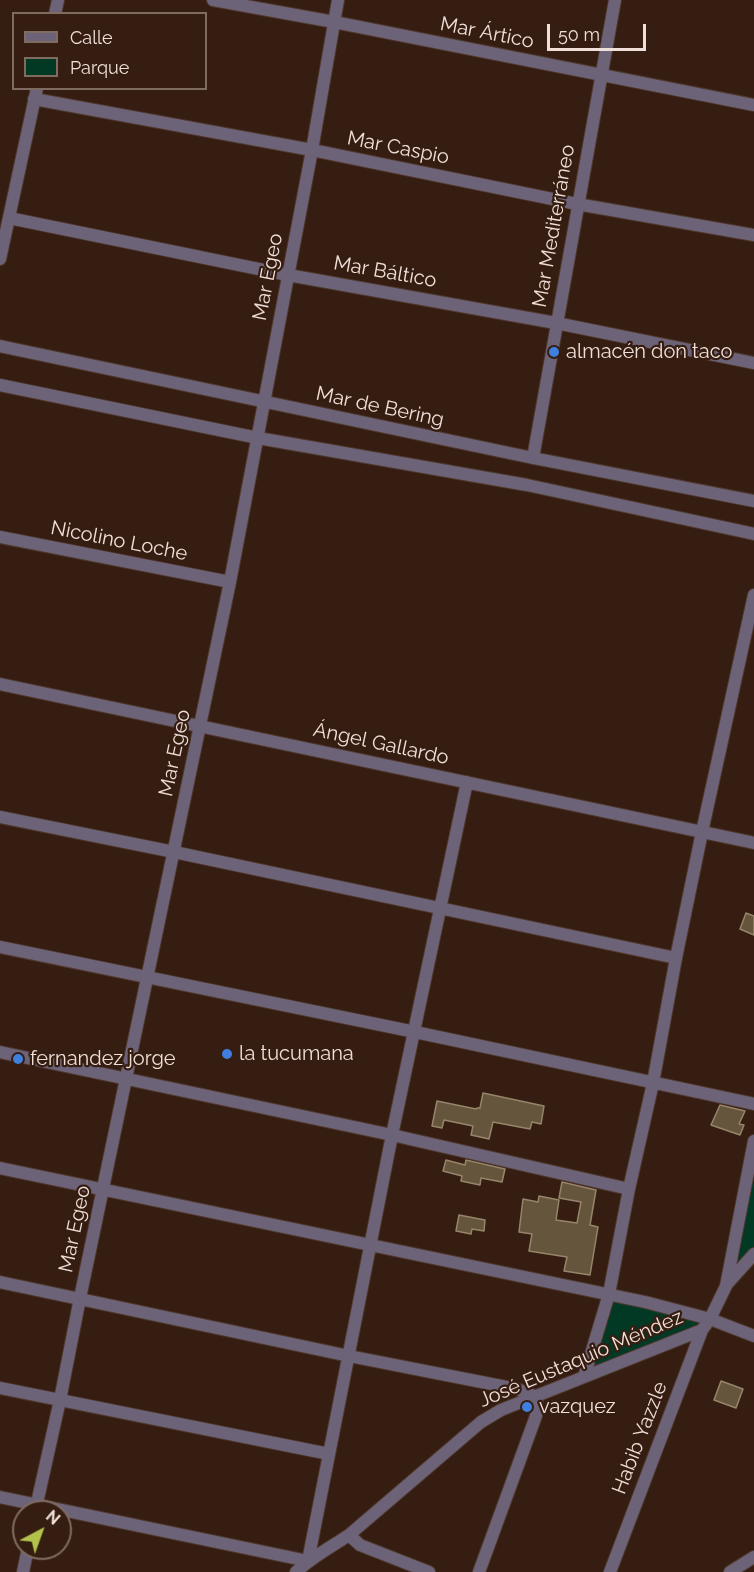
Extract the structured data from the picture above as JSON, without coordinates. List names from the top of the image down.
{
  "streets": {
    "street": [
      "Mar Ártico",
      "Mar Caspio",
      "Mar Mediterráneo",
      "Mar Báltico",
      "Mar Egeo",
      "Mar de Bering",
      "Nicolino Loche",
      "Ángel Gallardo",
      "José Eustaquio Méndez",
      "Habib Yazzle"
    ]
  },
  "crossings": [
    ["Mar Ártico", "Mar Mediterráneo"],
    ["Mar Ártico", "Mar Egeo"],
    ["Mar Caspio", "Mar Mediterráneo"],
    ["Mar Caspio", "Mar Egeo"],
    ["Mar Mediterráneo", "Mar Báltico"],
    ["Mar Mediterráneo", "Mar de Bering"],
    ["Mar Báltico", "Mar Egeo"],
    ["Mar Egeo", "Mar de Bering"],
    ["Mar Egeo", "Nicolino Loche"],
    ["Mar Egeo", "Ángel Gallardo"],
    ["José Eustaquio Méndez", "Habib Yazzle"]
  ],
  "places": [
    "almacén don taco",
    "la tucumana",
    "fernandez jorge",
    "vazquez"
  ],
  "legend": ["Calle", "Parque"],
  "scale_bar": "50 m",
  "north": "top right"
}
